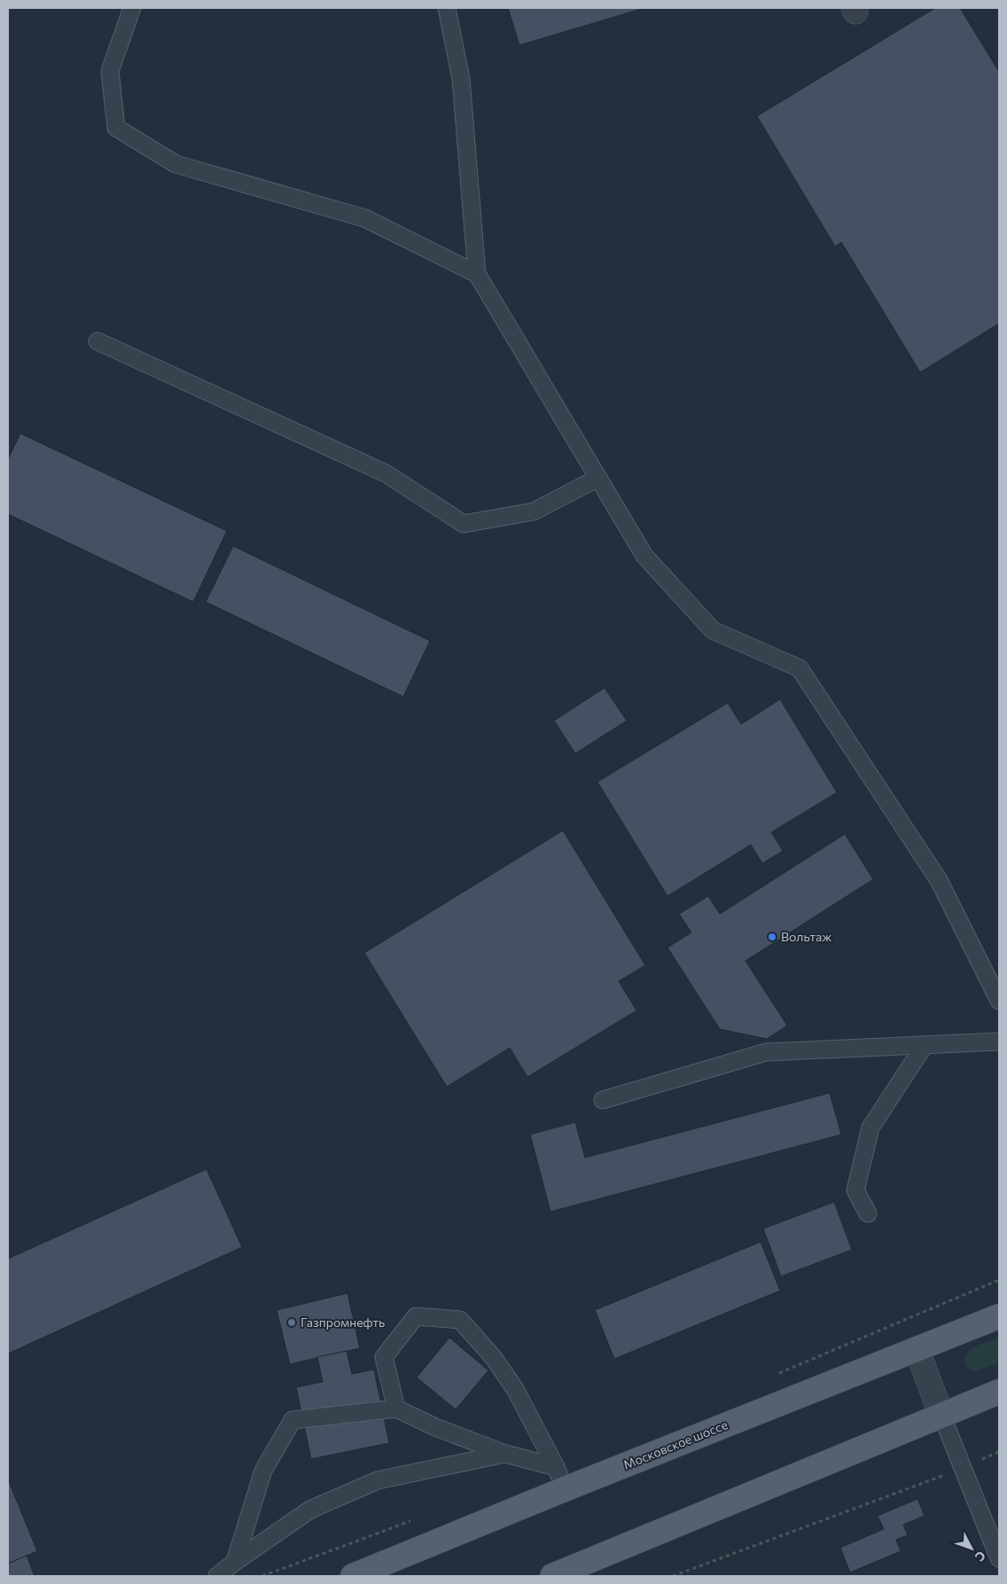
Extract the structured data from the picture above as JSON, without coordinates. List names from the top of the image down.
{
  "streets": {
    "main road": ["Московское шоссе"]
  },
  "places": ["Вольтаж", "Газпромнефть"],
  "north": "bottom right"
}
